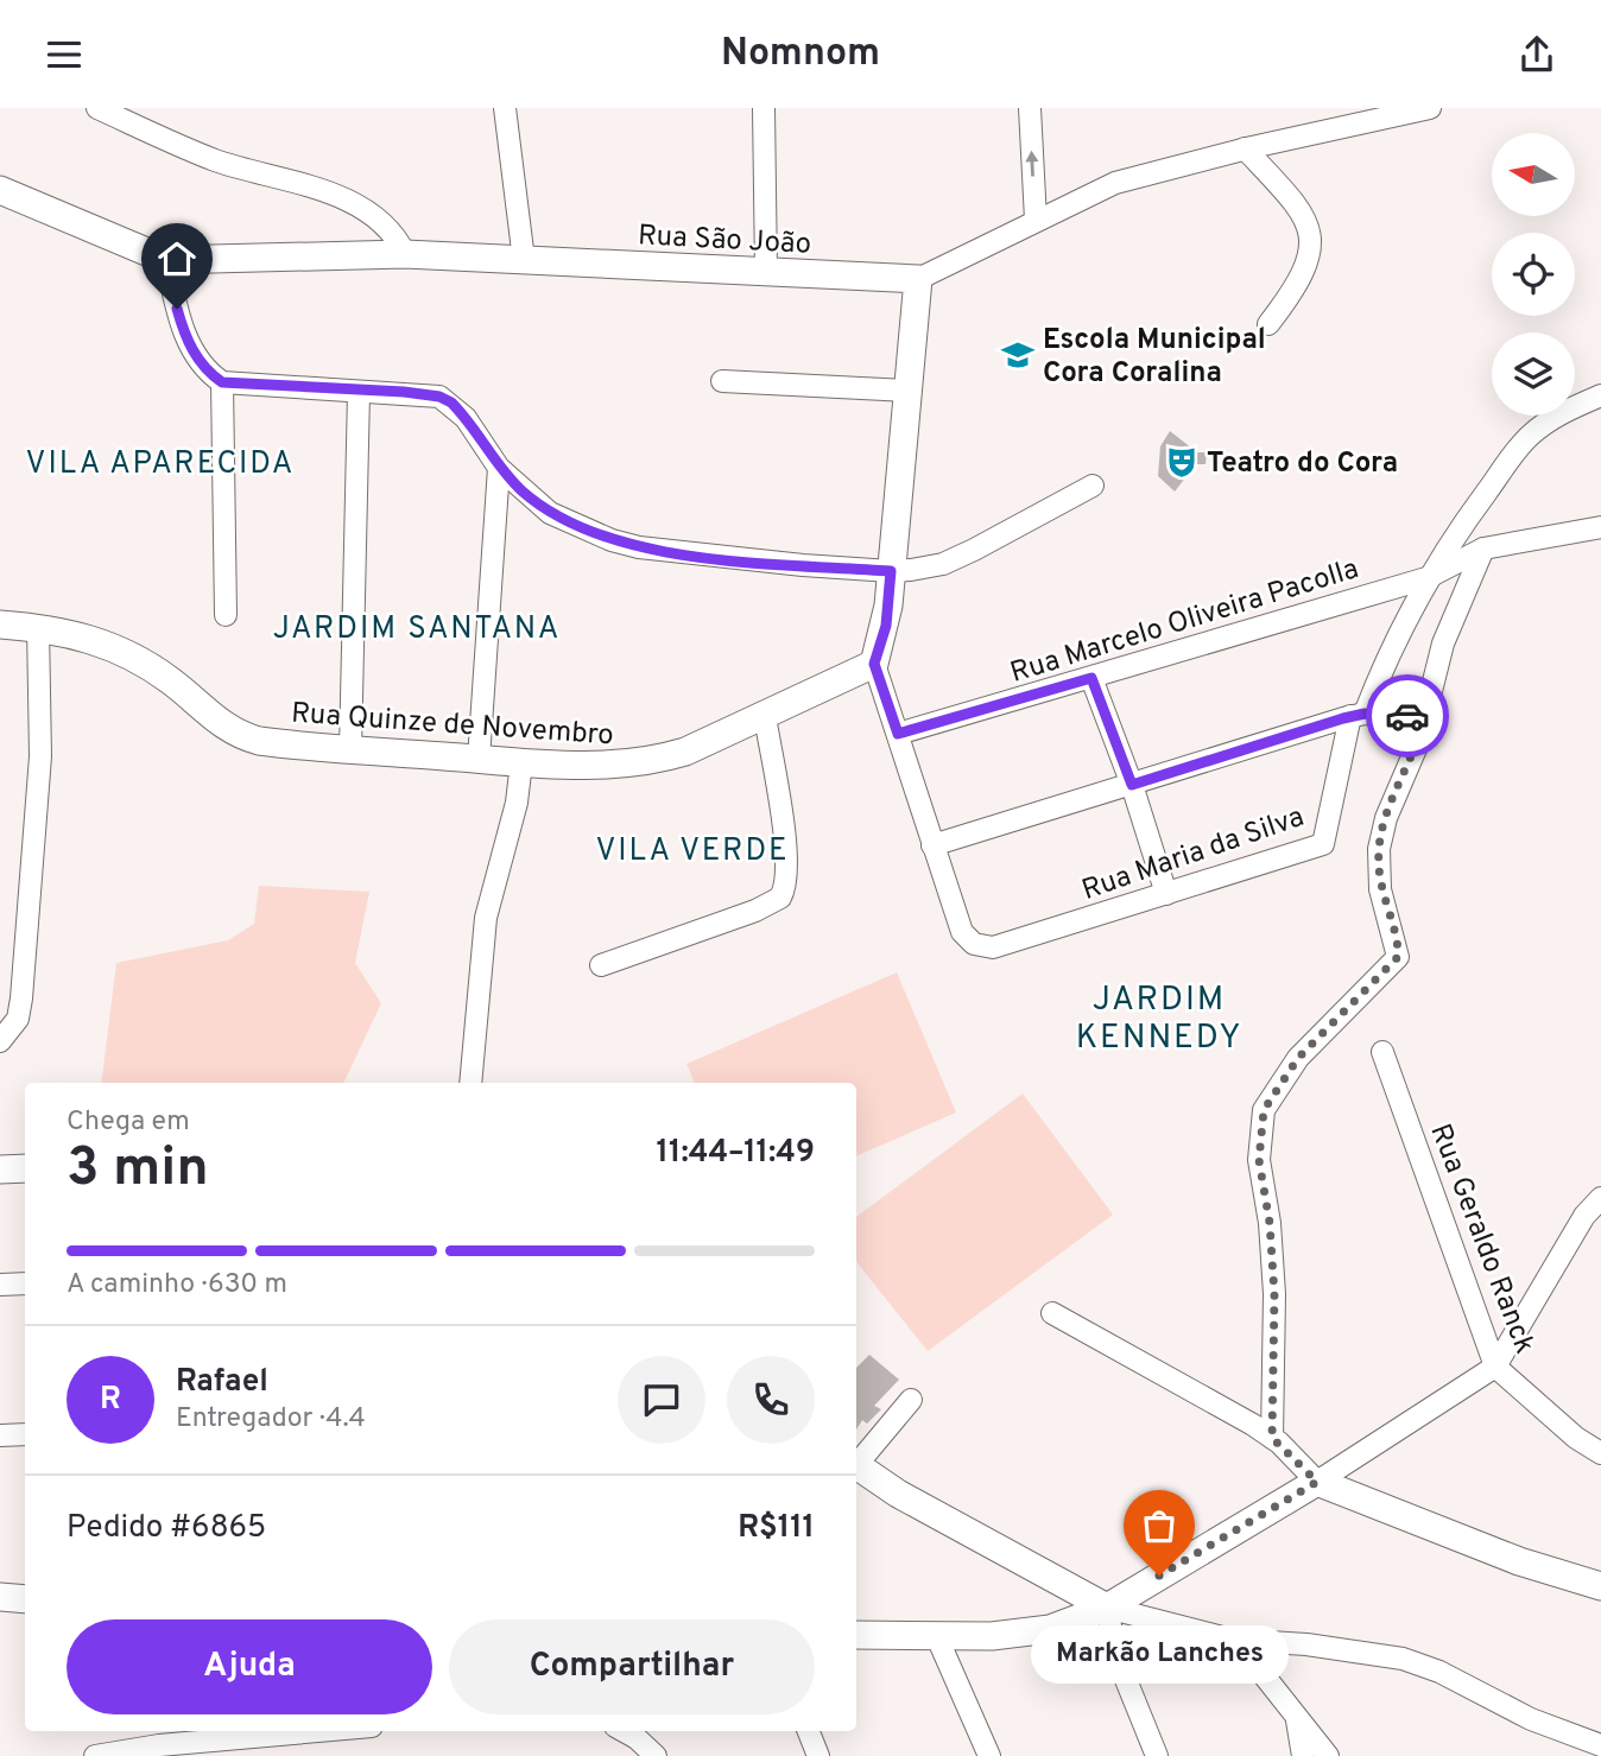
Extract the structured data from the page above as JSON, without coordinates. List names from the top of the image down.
{
  "streets": {
    "street": [
      "Rua São João",
      "Rua Marcelo Oliveira Pacolla",
      "Rua Quinze de Novembro",
      "Rua Maria da Silva",
      "Rua Geraldo Ranck"
    ]
  },
  "crossings": [
    ["Rua Marcelo Oliveira Pacolla", "Rua Maria da Silva"]
  ],
  "districts": [
    "VILA APARECIDA",
    "JARDIM SANTANA",
    "VILA VERDE",
    "JARDIM KENNEDY"
  ],
  "places": {
    "school or university": ["Escola Municipal Cora Coralina"],
    "theatre": ["Teatro do Cora"],
    "other": ["Markão Lanches"]
  },
  "north": "left",
  "page": {
    "header": "Nomnom",
    "heading": ["3 min", "Chega em", "11:44–11:49"],
    "panel": [
      "Rafael",
      "Entregador · 4.4",
      "Pedido #6865",
      "R$111"
    ],
    "bar": "A caminho · 630 m",
    "round": "R",
    "buttons": ["Ajuda", "Compartilhar"],
    "bubble": "Markão Lanches"
  }
}
